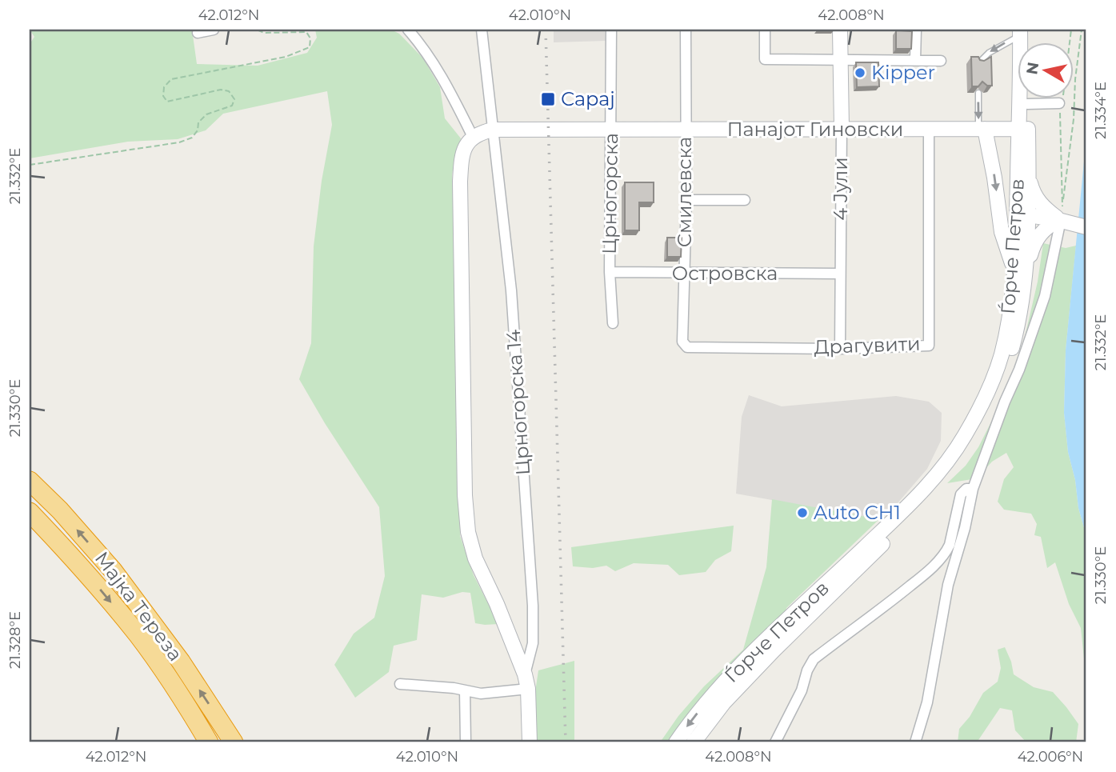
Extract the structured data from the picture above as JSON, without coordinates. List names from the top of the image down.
{
  "streets": {
    "highway": ["Мајка Тереза"],
    "main road": ["Панајот Гиновски", "4 Јули", "Ѓорче Петров"],
    "street": [
      "Смилевска",
      "Црногорска",
      "Островска",
      "Драгувити",
      "Црногорска 14"
    ]
  },
  "crossings": [
    ["Панајот Гиновски", "4 Јули"],
    ["Панајот Гиновски", "Смилевска"],
    ["Панајот Гиновски", "Црногорска"],
    ["Панајот Гиновски", "Ѓорче Петров"],
    ["Панајот Гиновски", "Драгувити"],
    ["Панајот Гиновски", "Црногорска 14"],
    ["4 Јули", "Островска"],
    ["4 Јули", "Драгувити"],
    ["Смилевска", "Островска"],
    ["Смилевска", "Драгувити"],
    ["Црногорска", "Островска"]
  ],
  "places": {
    "other": ["Kipper", "Auto CH1"],
    "transit": ["Сарај"]
  },
  "north": "left",
  "coordinates": [
    "42.012°N",
    "42.010°N",
    "42.008°N",
    "21.334°E",
    "21.332°E",
    "21.330°E",
    "21.328°E",
    "42.006°N"
  ]
}
